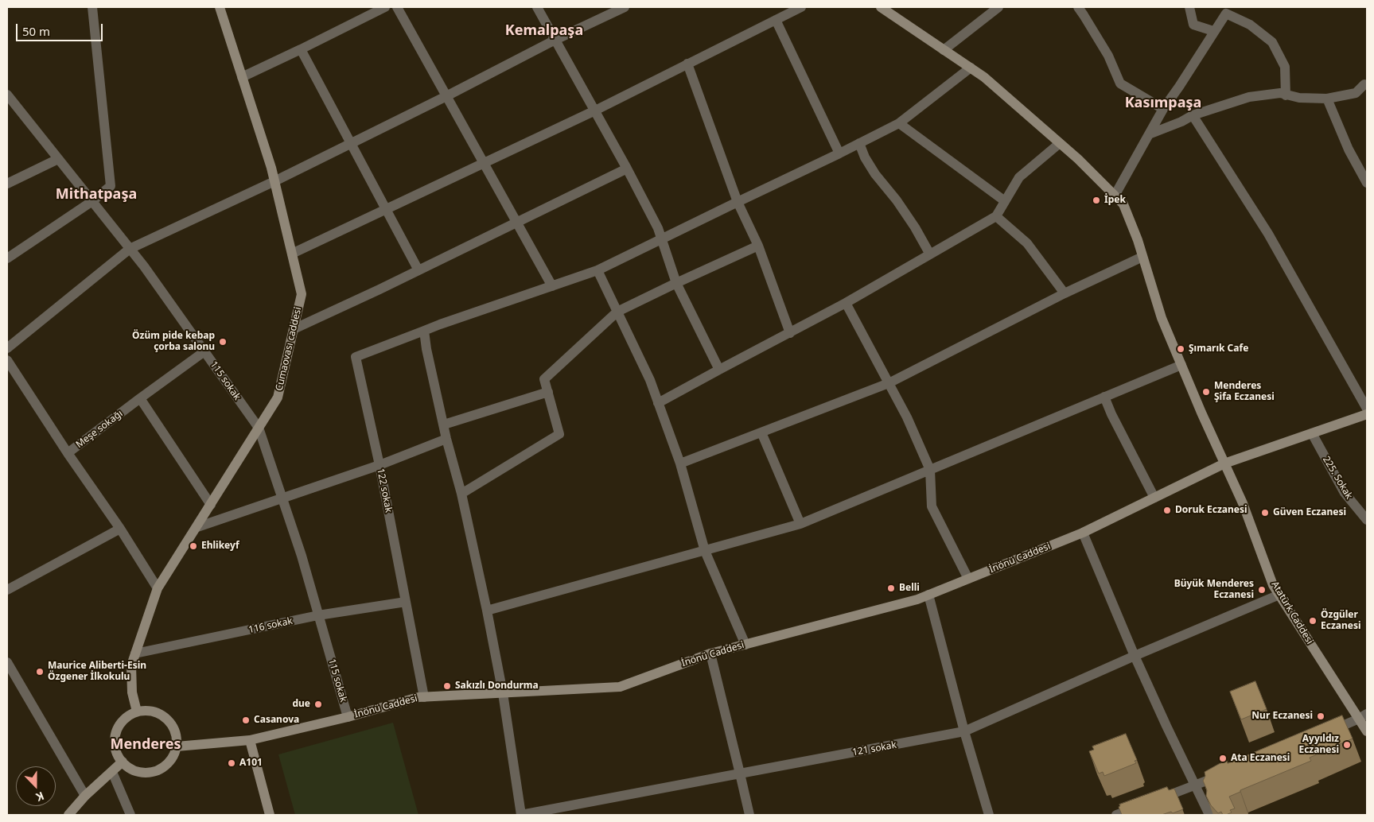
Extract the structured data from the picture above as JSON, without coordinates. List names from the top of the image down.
{
  "streets": {
    "main road": ["Cumaovası caddesi", "İnönü Caddesi", "Atatürk Caddesi"],
    "street": [
      "115 sokak",
      "Meşe sokağı",
      "225. Sokak",
      "122 sokak",
      "116 sokak",
      "121 sokak"
    ]
  },
  "crossings": [
    ["Cumaovası caddesi", "115 sokak"],
    ["Cumaovası caddesi", "Meşe sokağı"],
    ["Cumaovası caddesi", "İnönü Caddesi"],
    ["Cumaovası caddesi", "116 sokak"],
    ["115 sokak", "Meşe sokağı"],
    ["115 sokak", "İnönü Caddesi"],
    ["115 sokak", "116 sokak"],
    ["225. Sokak", "İnönü Caddesi"],
    ["122 sokak", "İnönü Caddesi"],
    ["122 sokak", "116 sokak"],
    ["İnönü Caddesi", "Atatürk Caddesi"],
    ["İnönü Caddesi", "121 sokak"],
    ["Atatürk Caddesi", "121 sokak"]
  ],
  "districts": [
    "Kemalpaşa",
    "Kasımpaşa",
    "Mithatpaşa",
    "Menderes"
  ],
  "places": [
    "İpek",
    "Özüm pide kebap çorba salonu",
    "Şımarık Cafe",
    "Menderes Şifa Eczanesi",
    "Doruk Eczanesi",
    "Güven Eczanesi",
    "Ehlikeyf",
    "Belli",
    "Büyük Menderes Eczanesi",
    "Özgüler Eczanesi",
    "Maurice Aliberti-Esin Özgener İlkokulu",
    "Sakızlı Dondurma",
    "due",
    "Nur Eczanesi",
    "Casanova",
    "Ayyıldız Eczanesi",
    "Ata Eczanesi",
    "A101"
  ],
  "scale_bar": "50 m",
  "north": "bottom"
}
